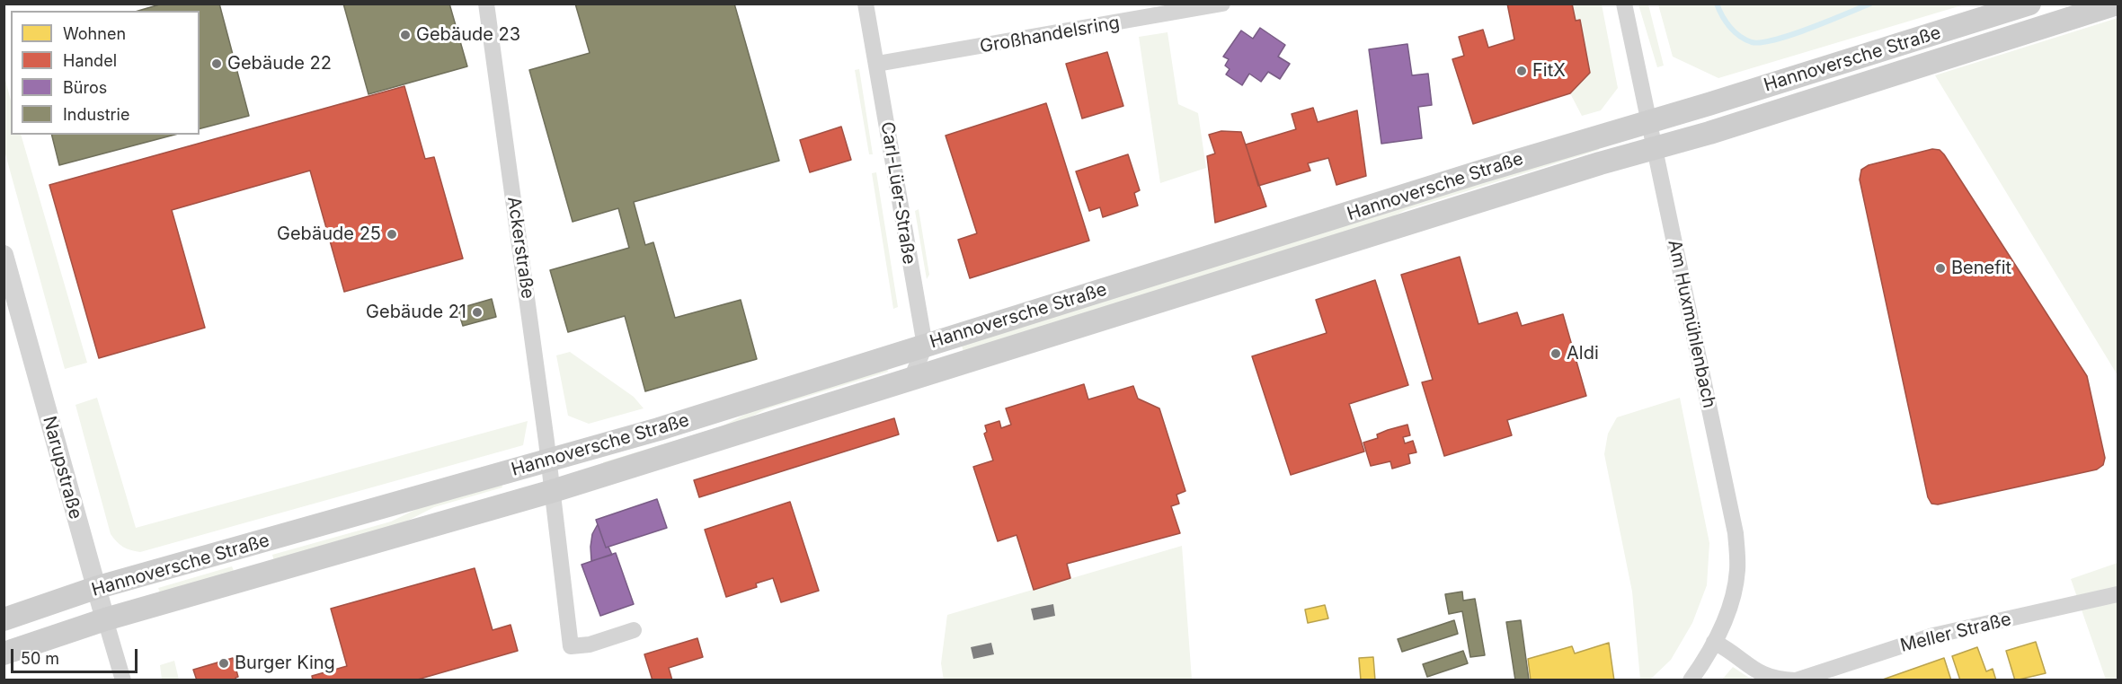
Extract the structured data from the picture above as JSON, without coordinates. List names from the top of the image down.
{
  "streets": {
    "main road": ["Hannoversche Straße"],
    "street": [
      "Großhandelsring",
      "Carl-Lüer-Straße",
      "Ackerstraße",
      "Am Huxmühlenbach",
      "Narupstraße",
      "Meller Straße"
    ]
  },
  "crossings": [
    ["Großhandelsring", "Carl-Lüer-Straße"],
    ["Hannoversche Straße", "Carl-Lüer-Straße"],
    ["Hannoversche Straße", "Ackerstraße"],
    ["Hannoversche Straße", "Am Huxmühlenbach"],
    ["Hannoversche Straße", "Narupstraße"]
  ],
  "places": [
    "Gebäude 23",
    "Gebäude 22",
    "FitX",
    "Gebäude 25",
    "Benefit",
    "Gebäude 21",
    "Aldi",
    "Burger King"
  ],
  "legend": [
    "Wohnen",
    "Handel",
    "Büros",
    "Industrie"
  ],
  "scale_bar": "50 m"
}
